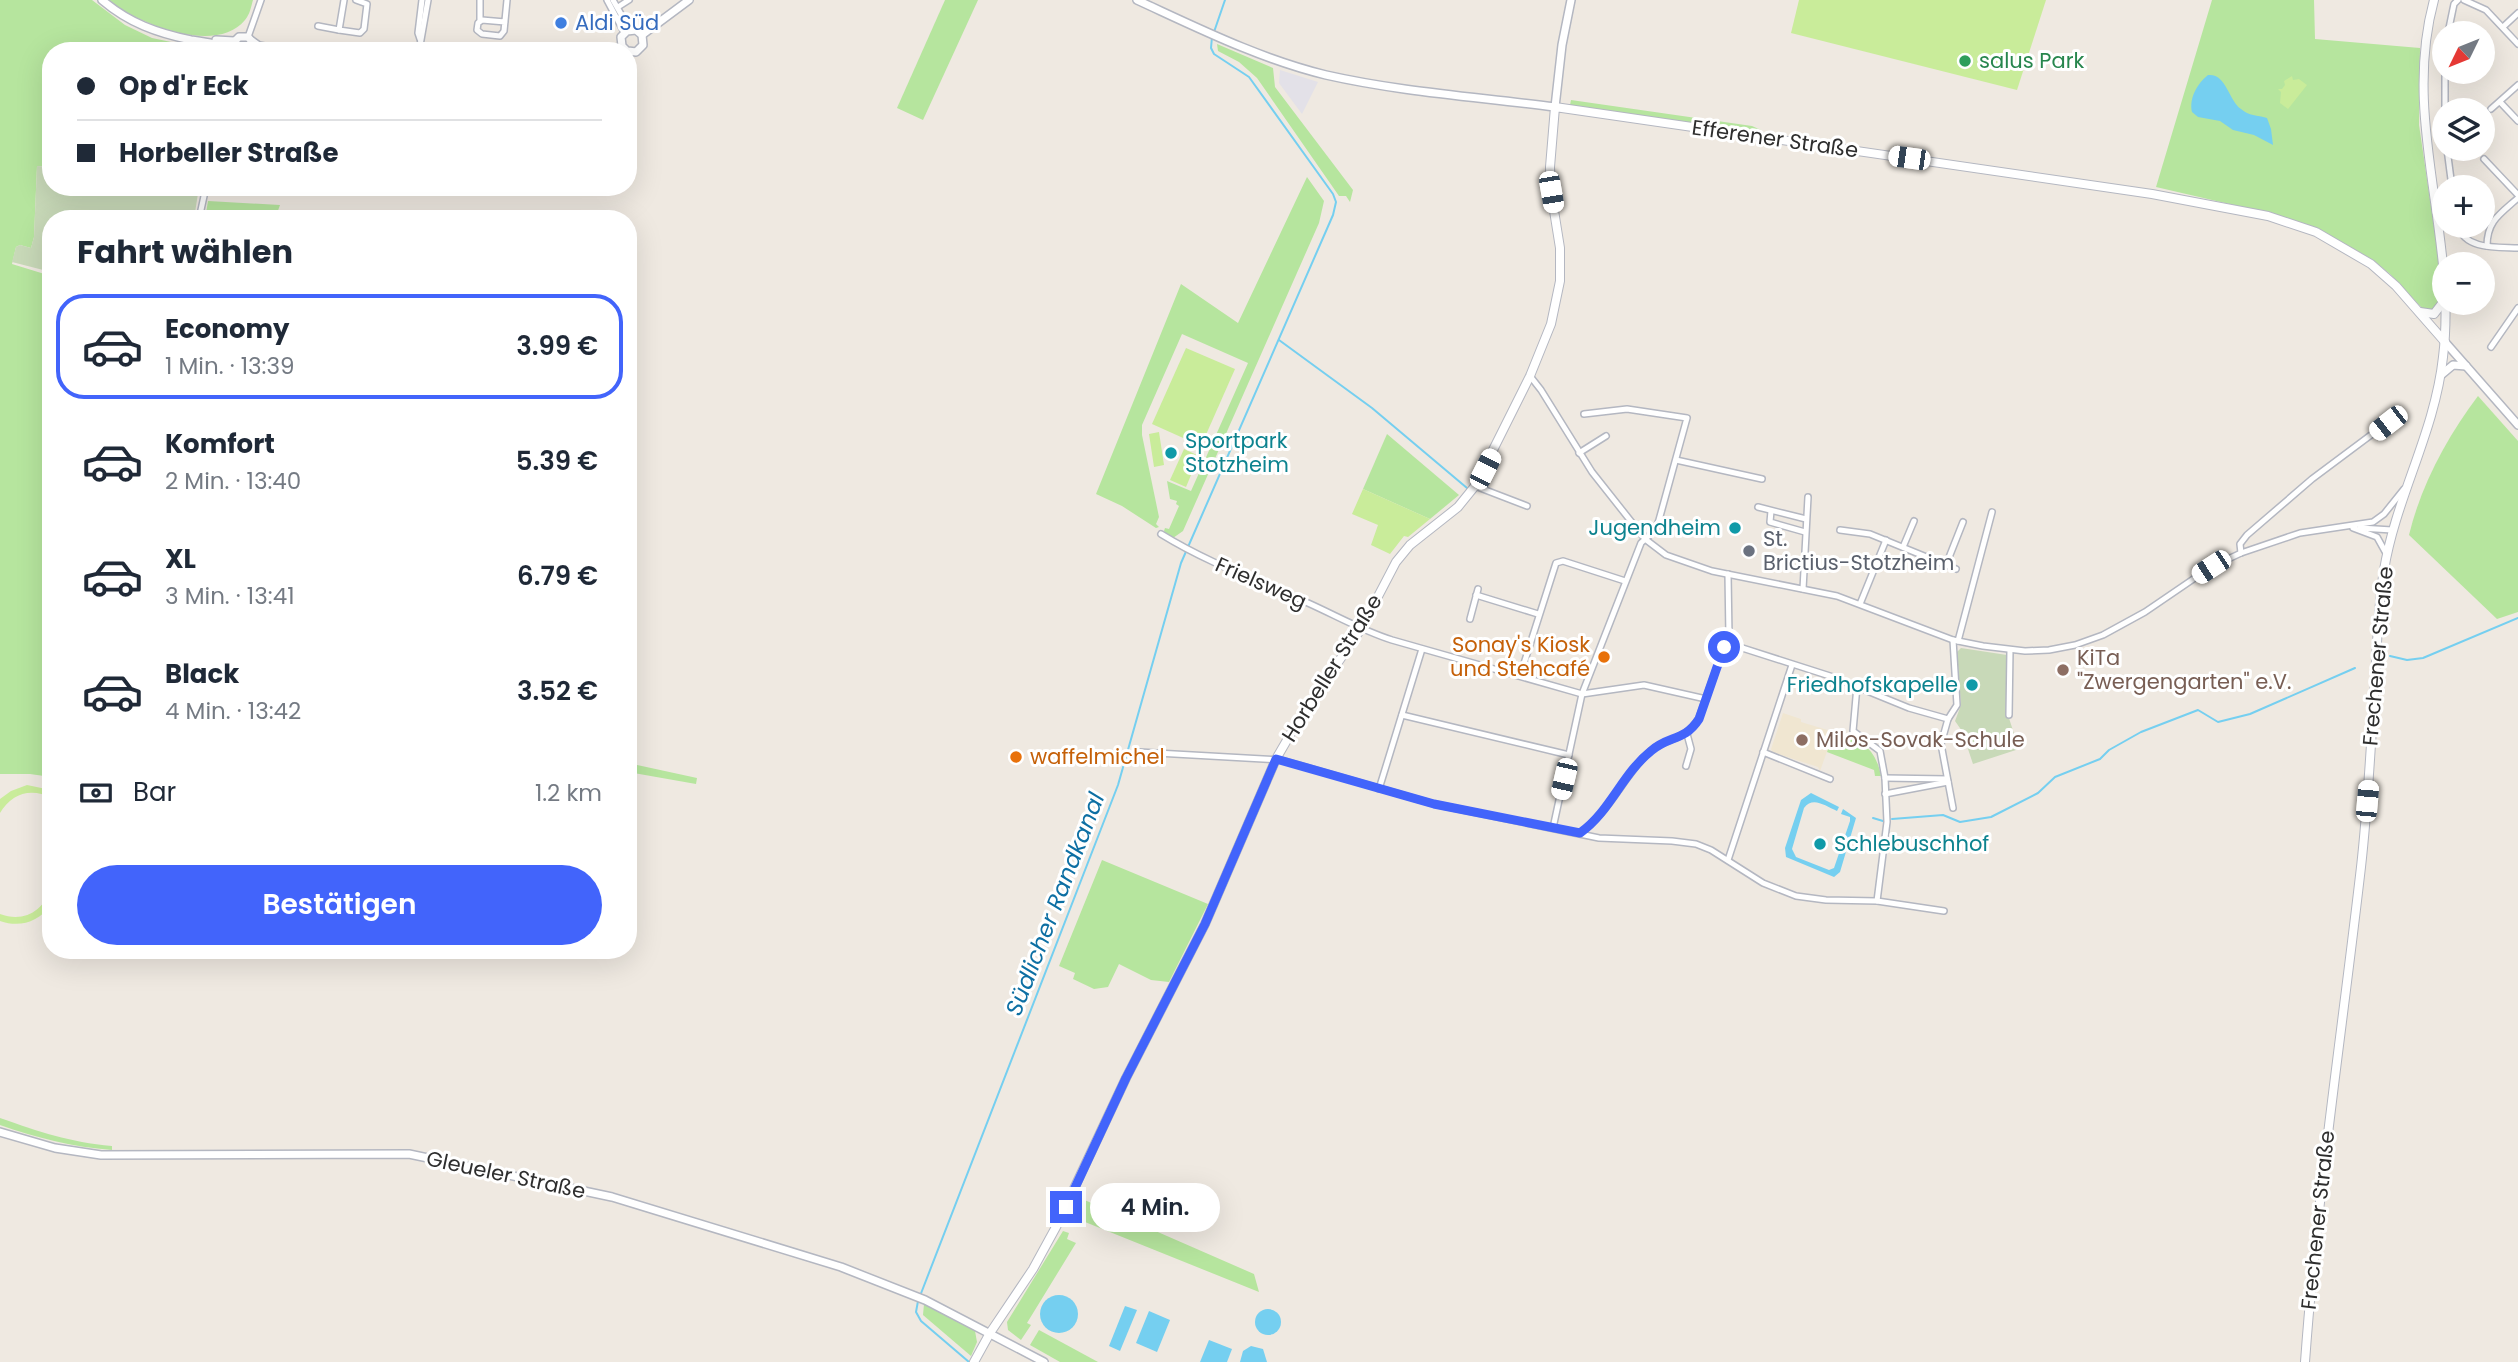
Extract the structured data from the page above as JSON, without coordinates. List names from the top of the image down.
{
  "streets": {
    "main road": ["Efferener Straße", "Frechener Straße", "Horbeller Straße"],
    "street": ["Frielsweg", "Gleueler Straße"]
  },
  "crossings": [
    ["Efferener Straße", "Frechener Straße"],
    ["Efferener Straße", "Horbeller Straße"],
    ["Frielsweg", "Horbeller Straße"],
    ["Horbeller Straße", "Gleueler Straße"]
  ],
  "water": ["Südlicher Randkanal"],
  "places": [
    "Aldi Süd",
    "salus Park",
    "Sportpark Stotzheim",
    "Jugendheim",
    "St. Brictius-Stotzheim",
    "Sonay's Kiosk und Stehcafé",
    "KiTa \"Zwergengarten\" e.V.",
    "Friedhofskapelle",
    "Milos-Sovak-Schule",
    "waffelmichel",
    "Schlebuschhof"
  ],
  "north": "bottom left",
  "page": {
    "map_buttons": ["+", "−"],
    "banner": ["Op d'r Eck", "Horbeller Straße"],
    "heading": "Fahrt wählen",
    "list": [
      {
        "name": "Economy",
        "note": "1 Min. · 13:39",
        "value": "3.99 €"
      },
      {
        "name": "Komfort",
        "note": "2 Min. · 13:40",
        "value": "5.39 €"
      },
      {
        "name": "XL",
        "note": "3 Min. · 13:41",
        "value": "6.79 €"
      },
      {
        "name": "Black",
        "note": "4 Min. · 13:42",
        "value": "3.52 €"
      }
    ],
    "pay": ["Bar", "1.2 km"],
    "buttons": "Bestätigen",
    "bubble": "4 Min."
  }
}
